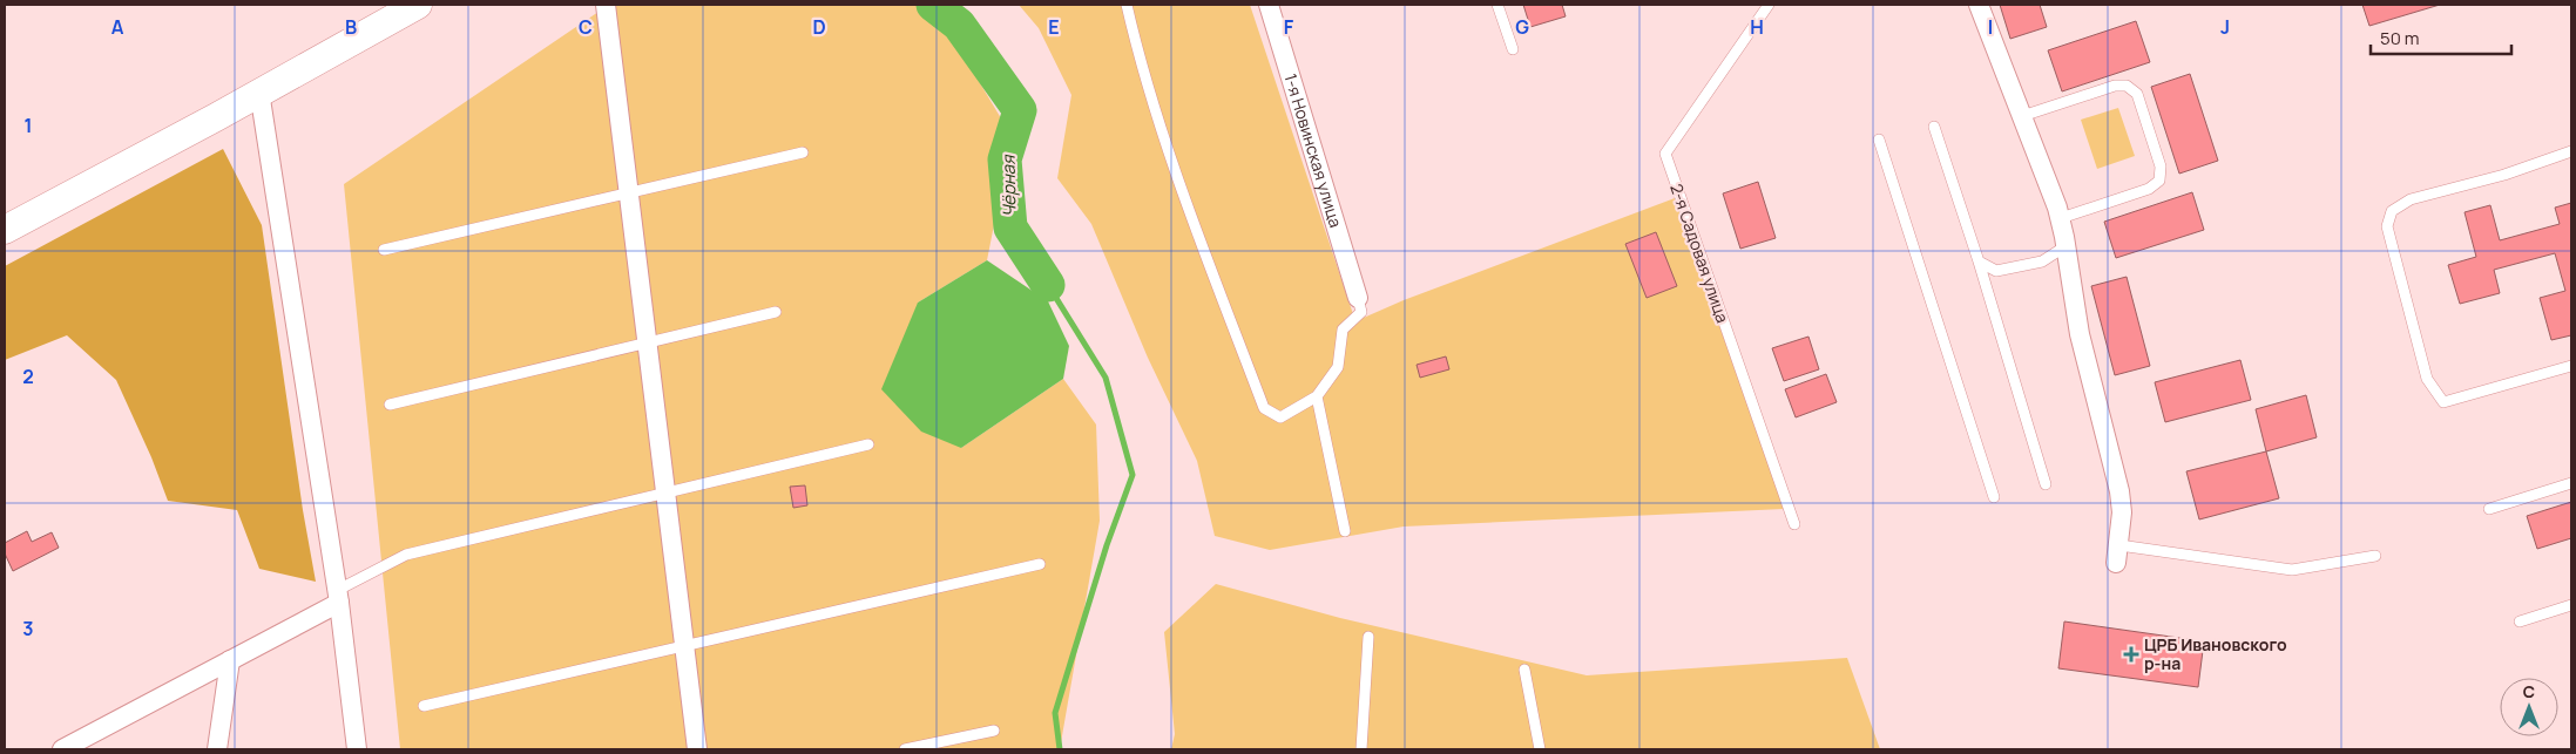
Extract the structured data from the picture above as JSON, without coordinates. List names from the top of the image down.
{
  "streets": {
    "street": ["1-я Новинская улица"],
    "lane": ["2-я Садовая улица"]
  },
  "water": ["Чёрная"],
  "places": {
    "health": ["ЦРБ Ивановского р-на"]
  },
  "scale_bar": "50 m",
  "north": "top",
  "grid": {
    "columns": [
      "A",
      "B",
      "C",
      "D",
      "E",
      "F",
      "G",
      "H",
      "I",
      "J"
    ],
    "rows": ["1", "2", "3"]
  }
}
